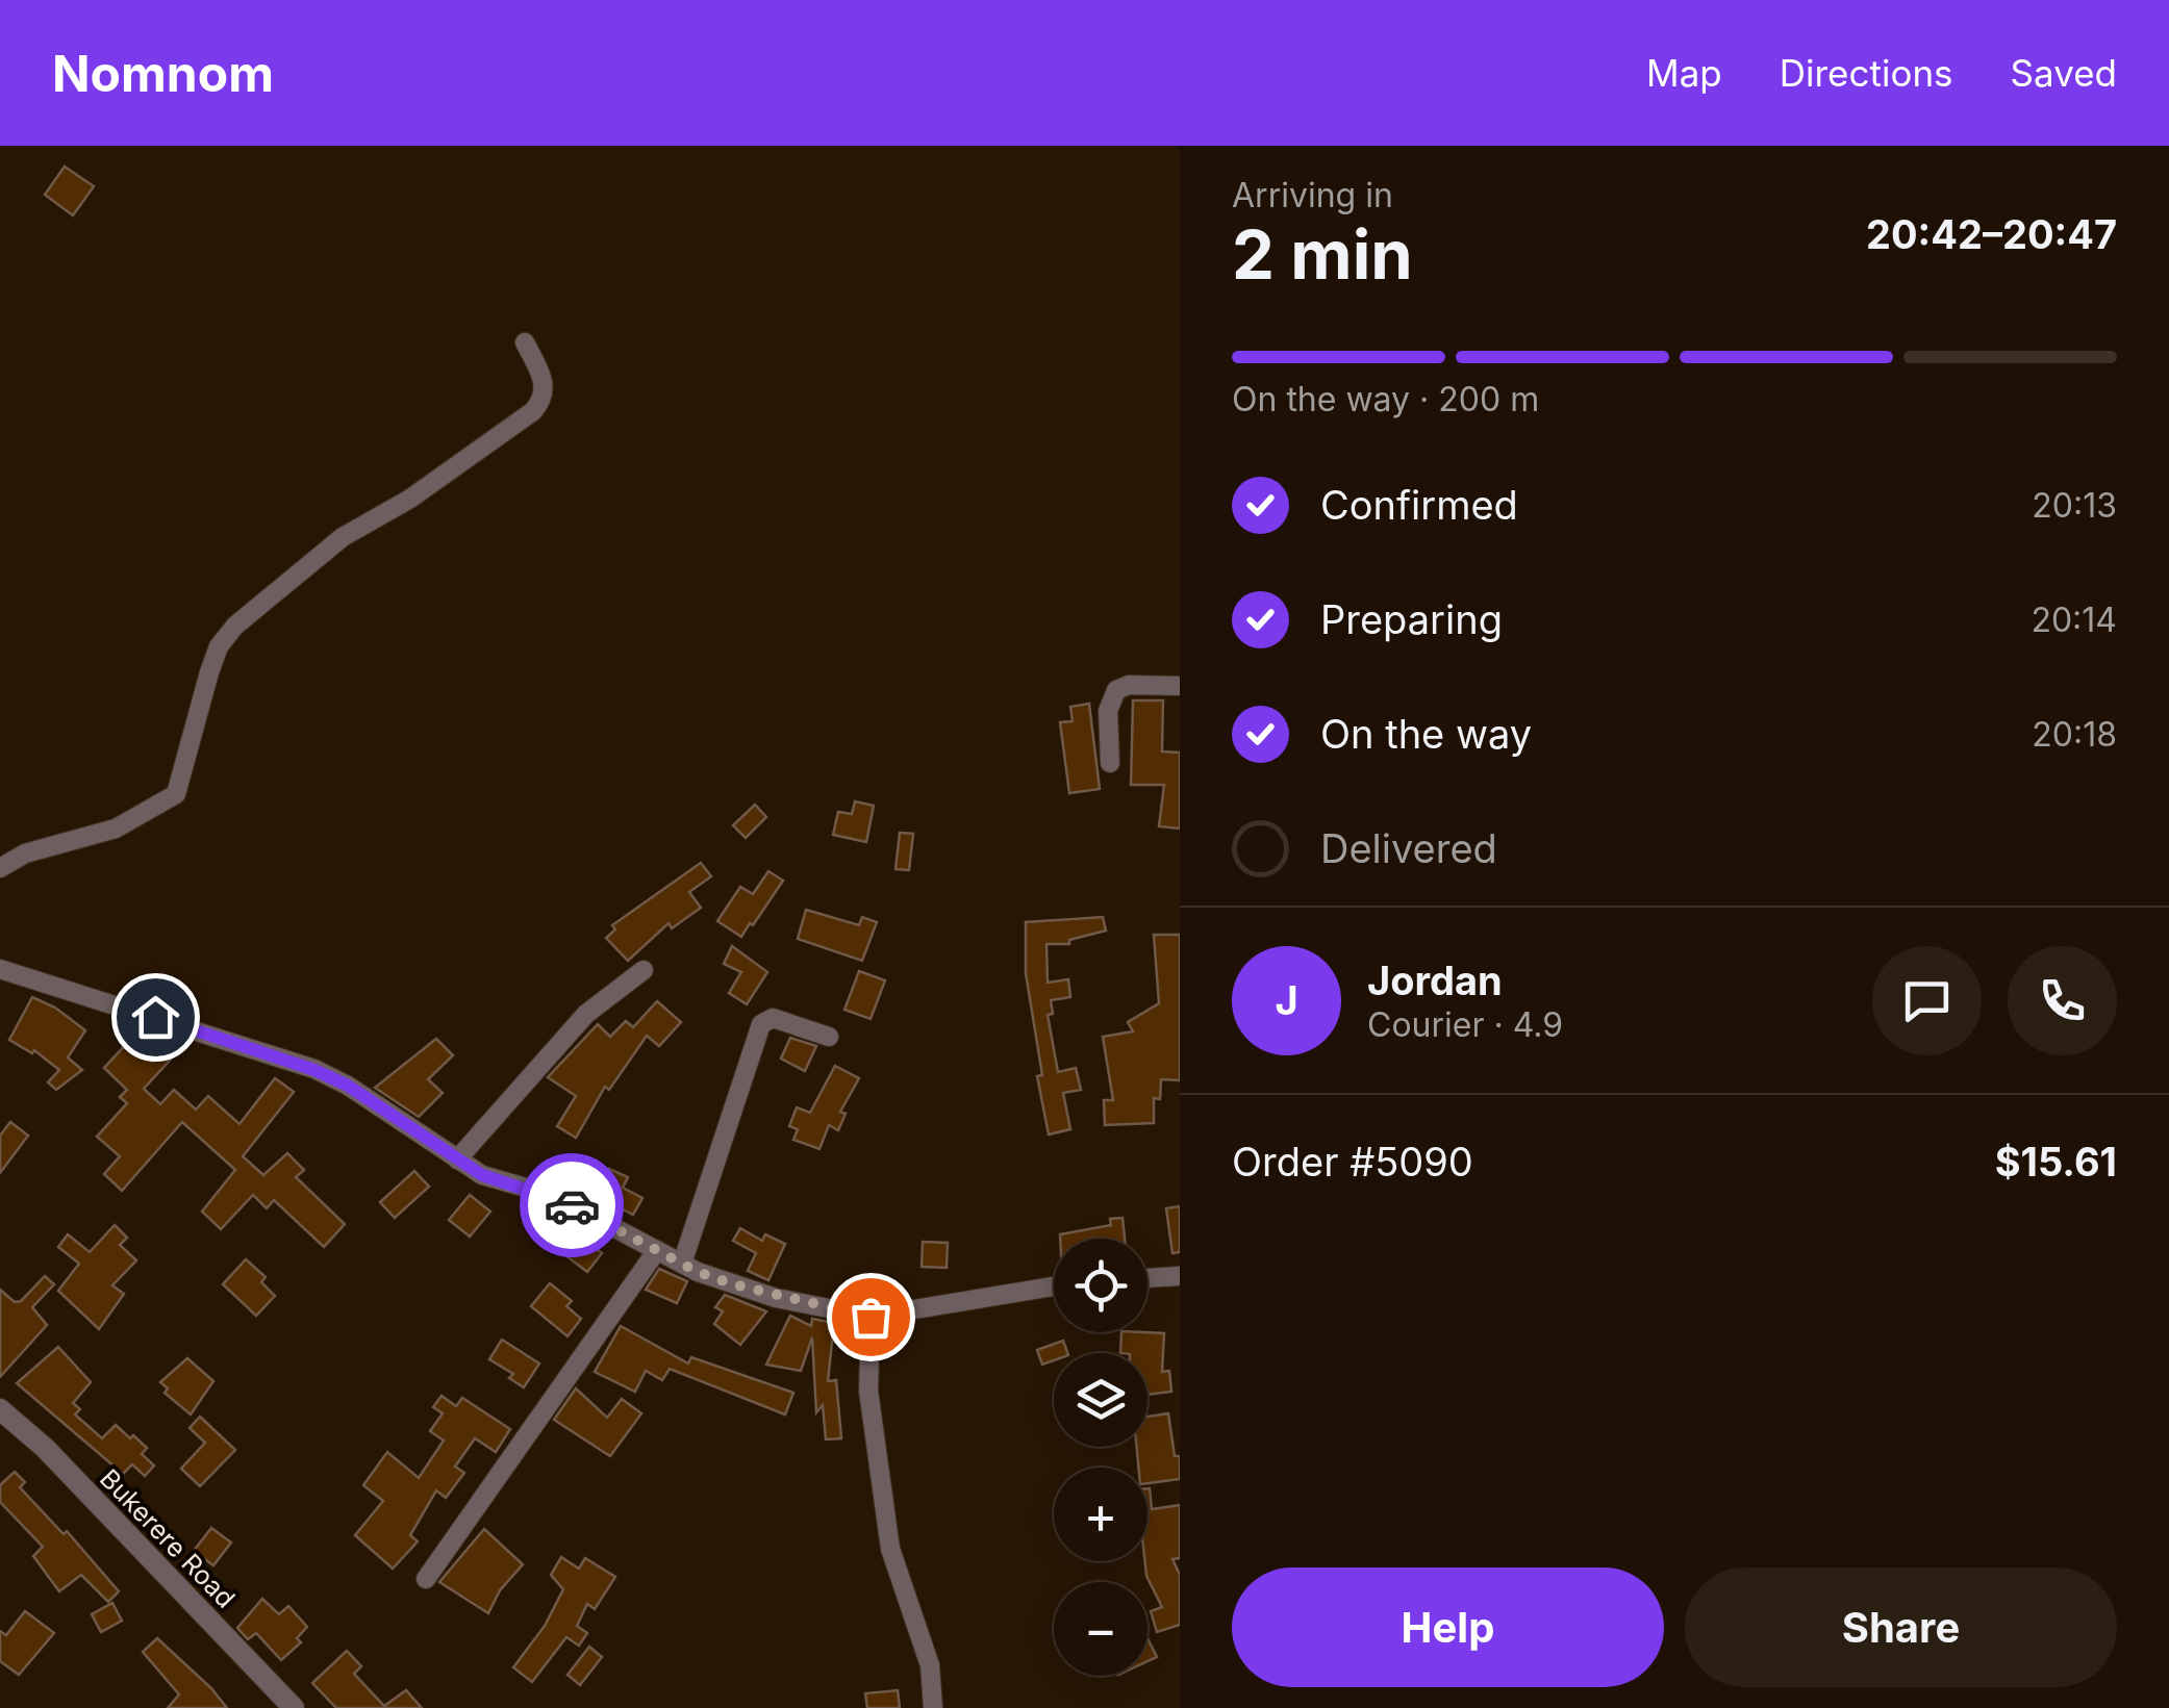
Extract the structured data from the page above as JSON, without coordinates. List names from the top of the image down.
{
  "streets": {
    "street": ["Bukerere Road"]
  },
  "page": {
    "header": "Nomnom",
    "nav": ["Map", "Directions", "Saved"],
    "heading": ["2 min", "Arriving in", "20:42–20:47"],
    "panel": [
      "Jordan",
      "Courier · 4.9",
      "Order #5090",
      "$15.61"
    ],
    "bar": "On the way · 200 m",
    "list": [
      ["Confirmed", "20:13"],
      ["Preparing", "20:14"],
      ["On the way", "20:18"],
      "Delivered"
    ],
    "round": "J",
    "map_buttons": ["+", "−"],
    "buttons": ["Help", "Share"]
  }
}
